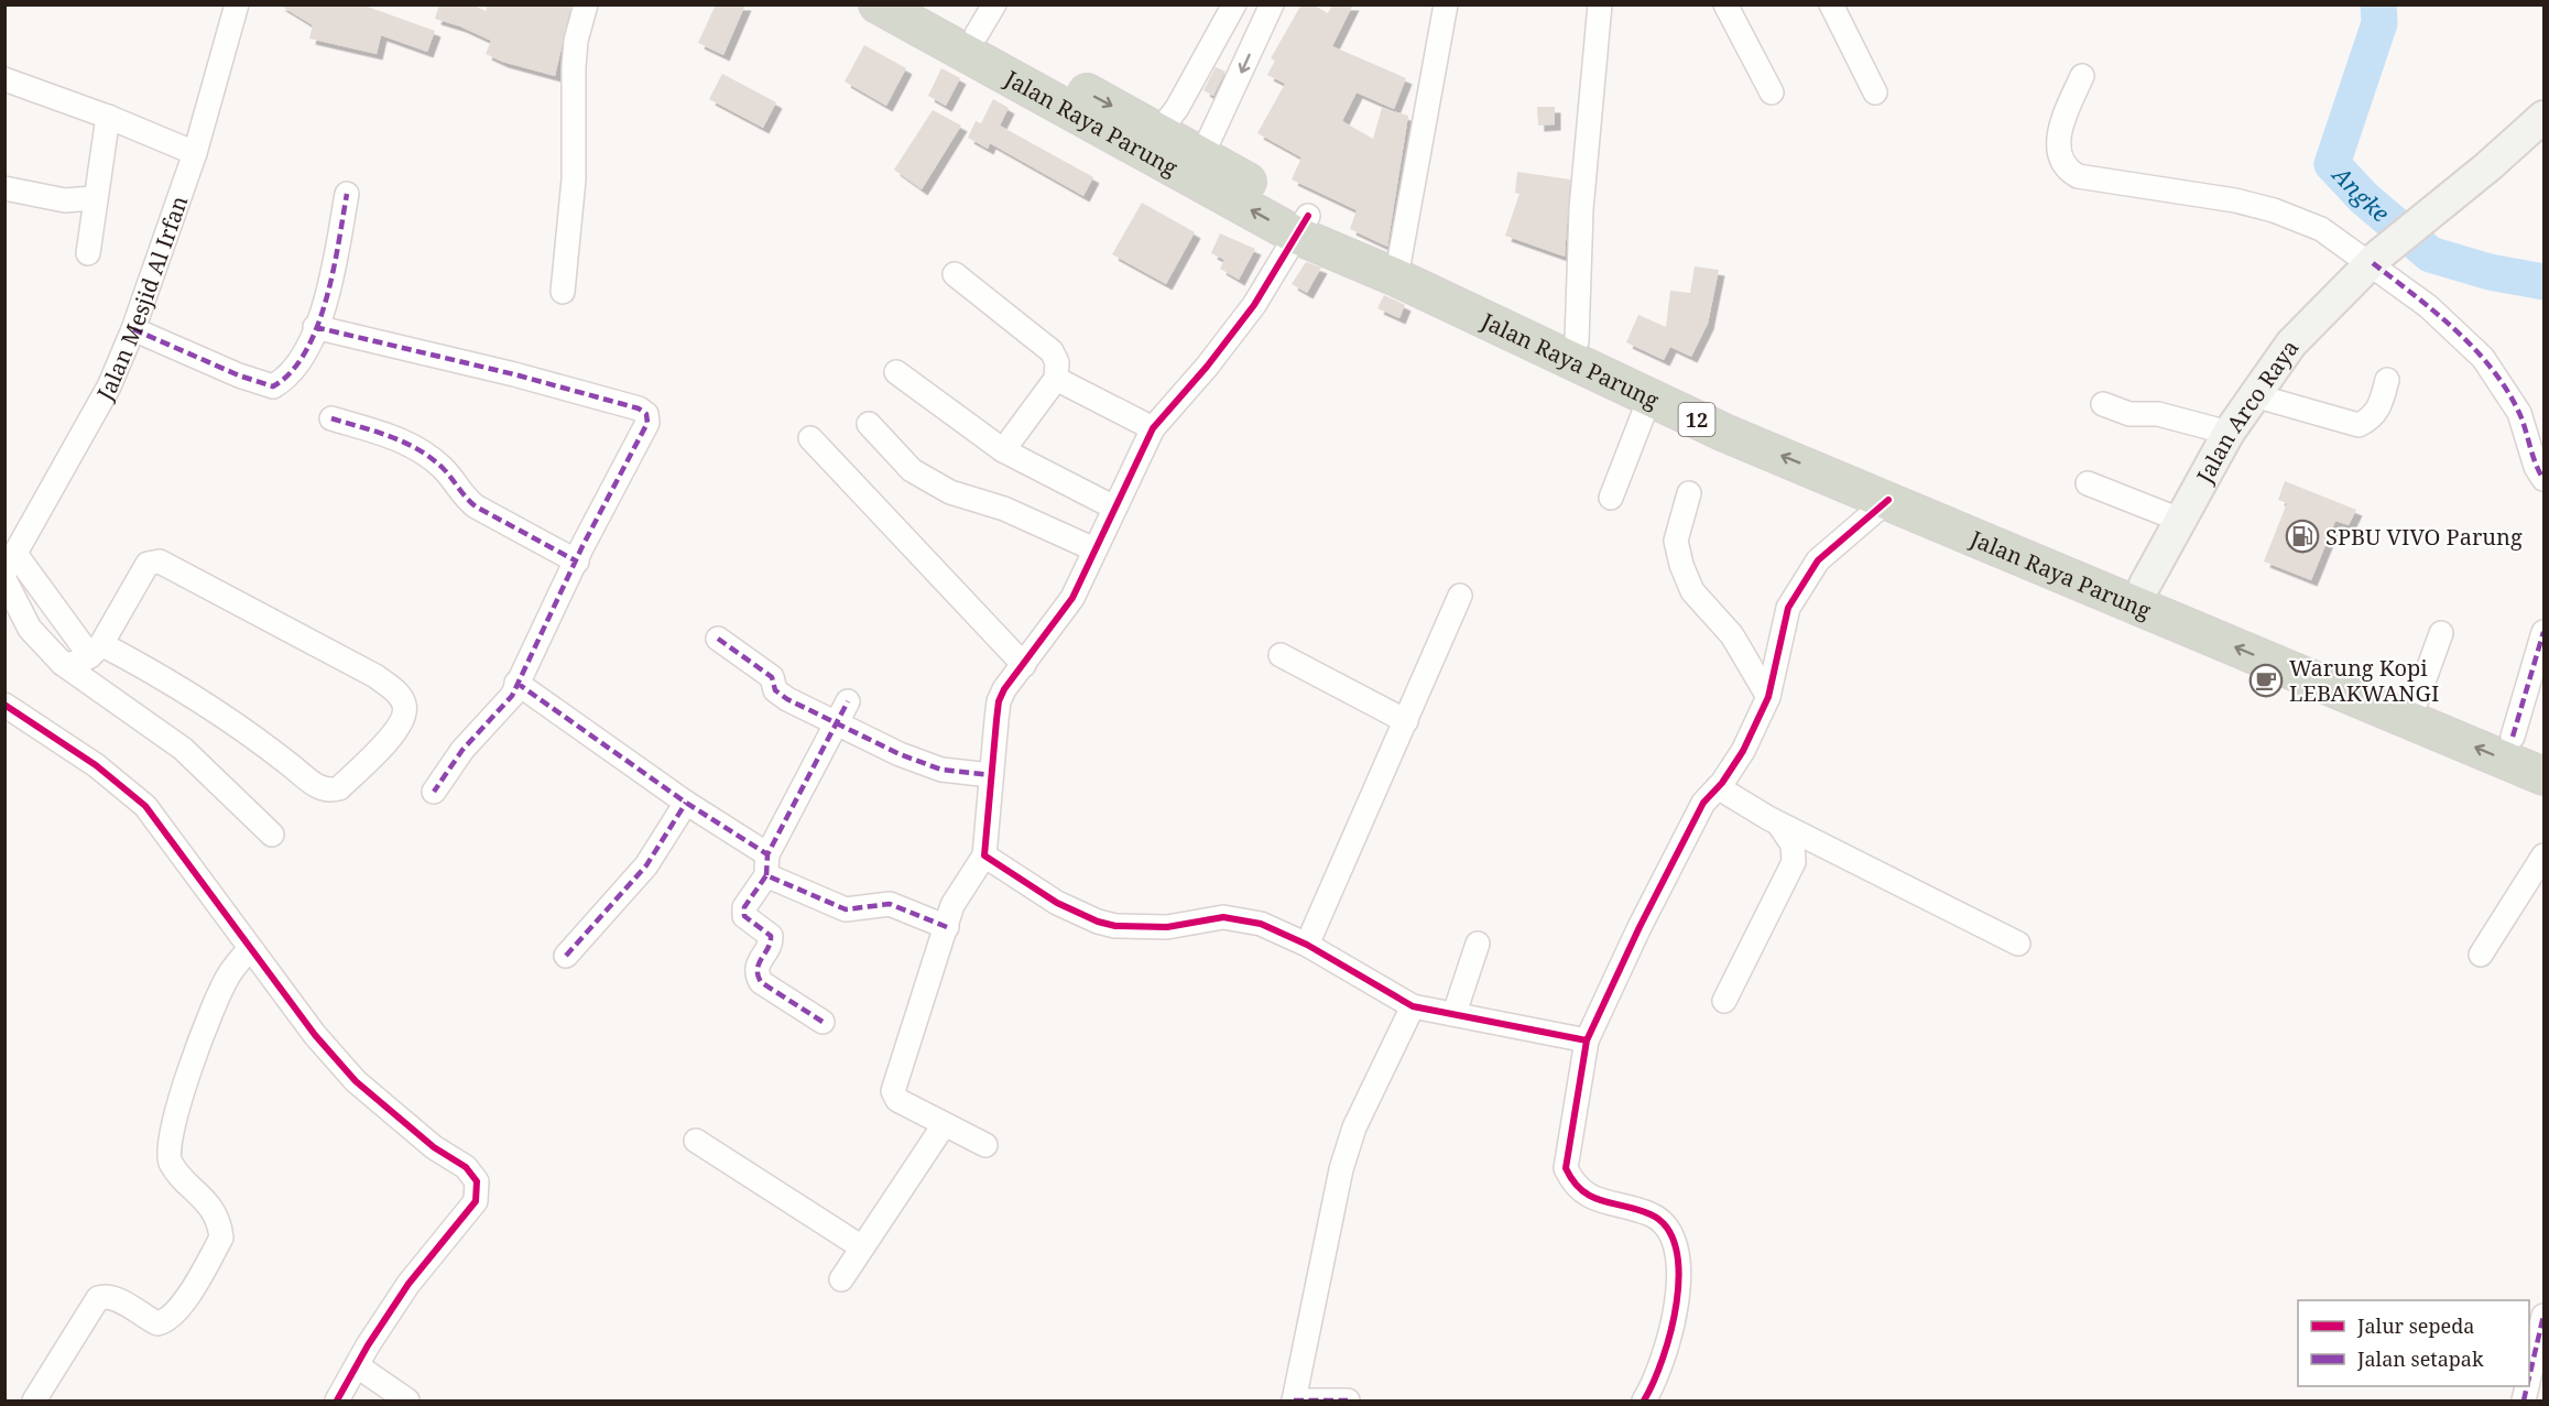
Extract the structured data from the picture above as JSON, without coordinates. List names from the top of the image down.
{
  "streets": {
    "highway": ["Jalan Raya Parung", "12"],
    "main road": ["Jalan Arco Raya"],
    "street": ["Jalan Mesjid Al Irfan"]
  },
  "crossings": [
    ["Jalan Raya Parung", "Jalan Arco Raya"]
  ],
  "water": ["Angke"],
  "places": {
    "fuel station": ["SPBU VIVO Parung"],
    "cafe": ["Warung Kopi LEBAKWANGI"]
  },
  "legend": ["Jalur sepeda", "Jalan setapak"]
}
